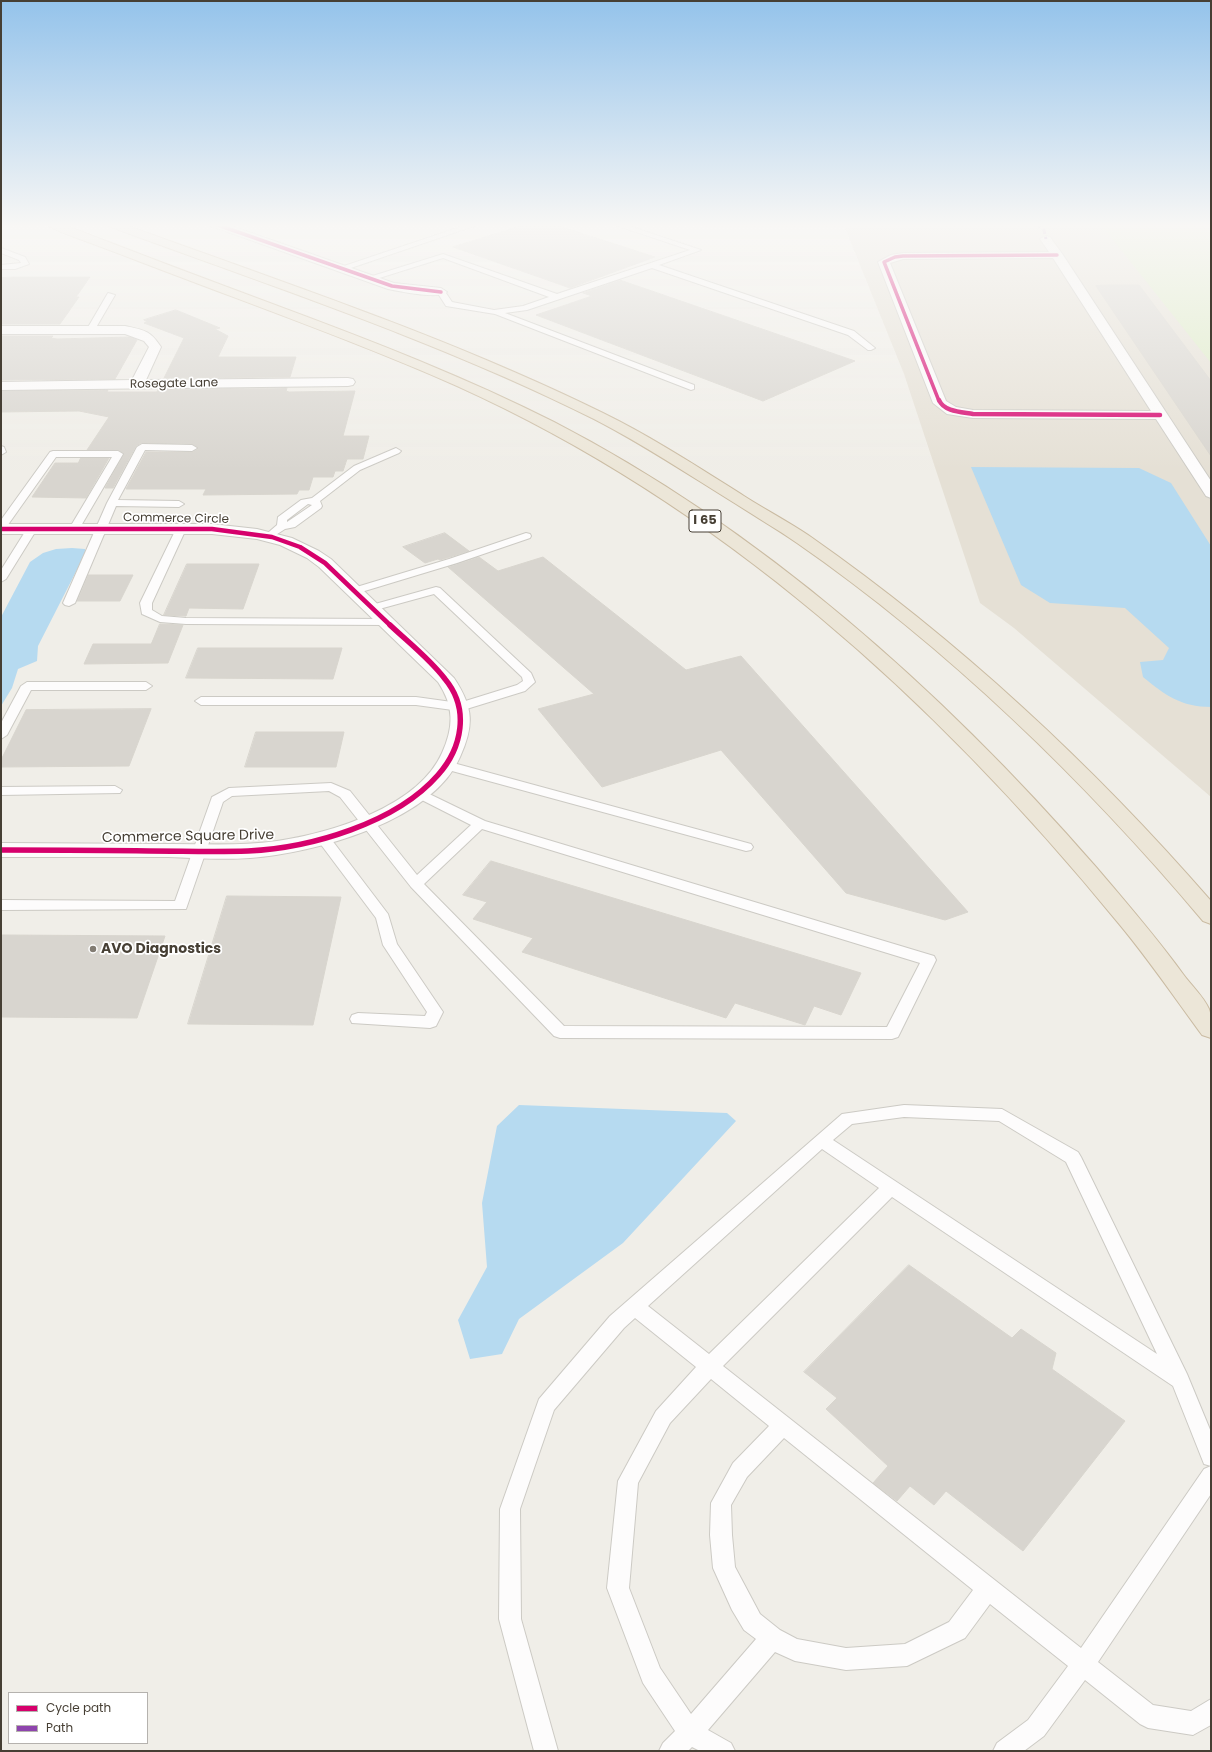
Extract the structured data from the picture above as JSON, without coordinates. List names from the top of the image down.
{
  "streets": {
    "highway": ["I 65"],
    "street": ["Rosegate Lane", "Commerce Circle", "Commerce Square Drive"]
  },
  "crossings": [
    ["Commerce Circle", "Commerce Square Drive"]
  ],
  "places": ["AVO Diagnostics"],
  "legend": ["Cycle path", "Path"]
}
